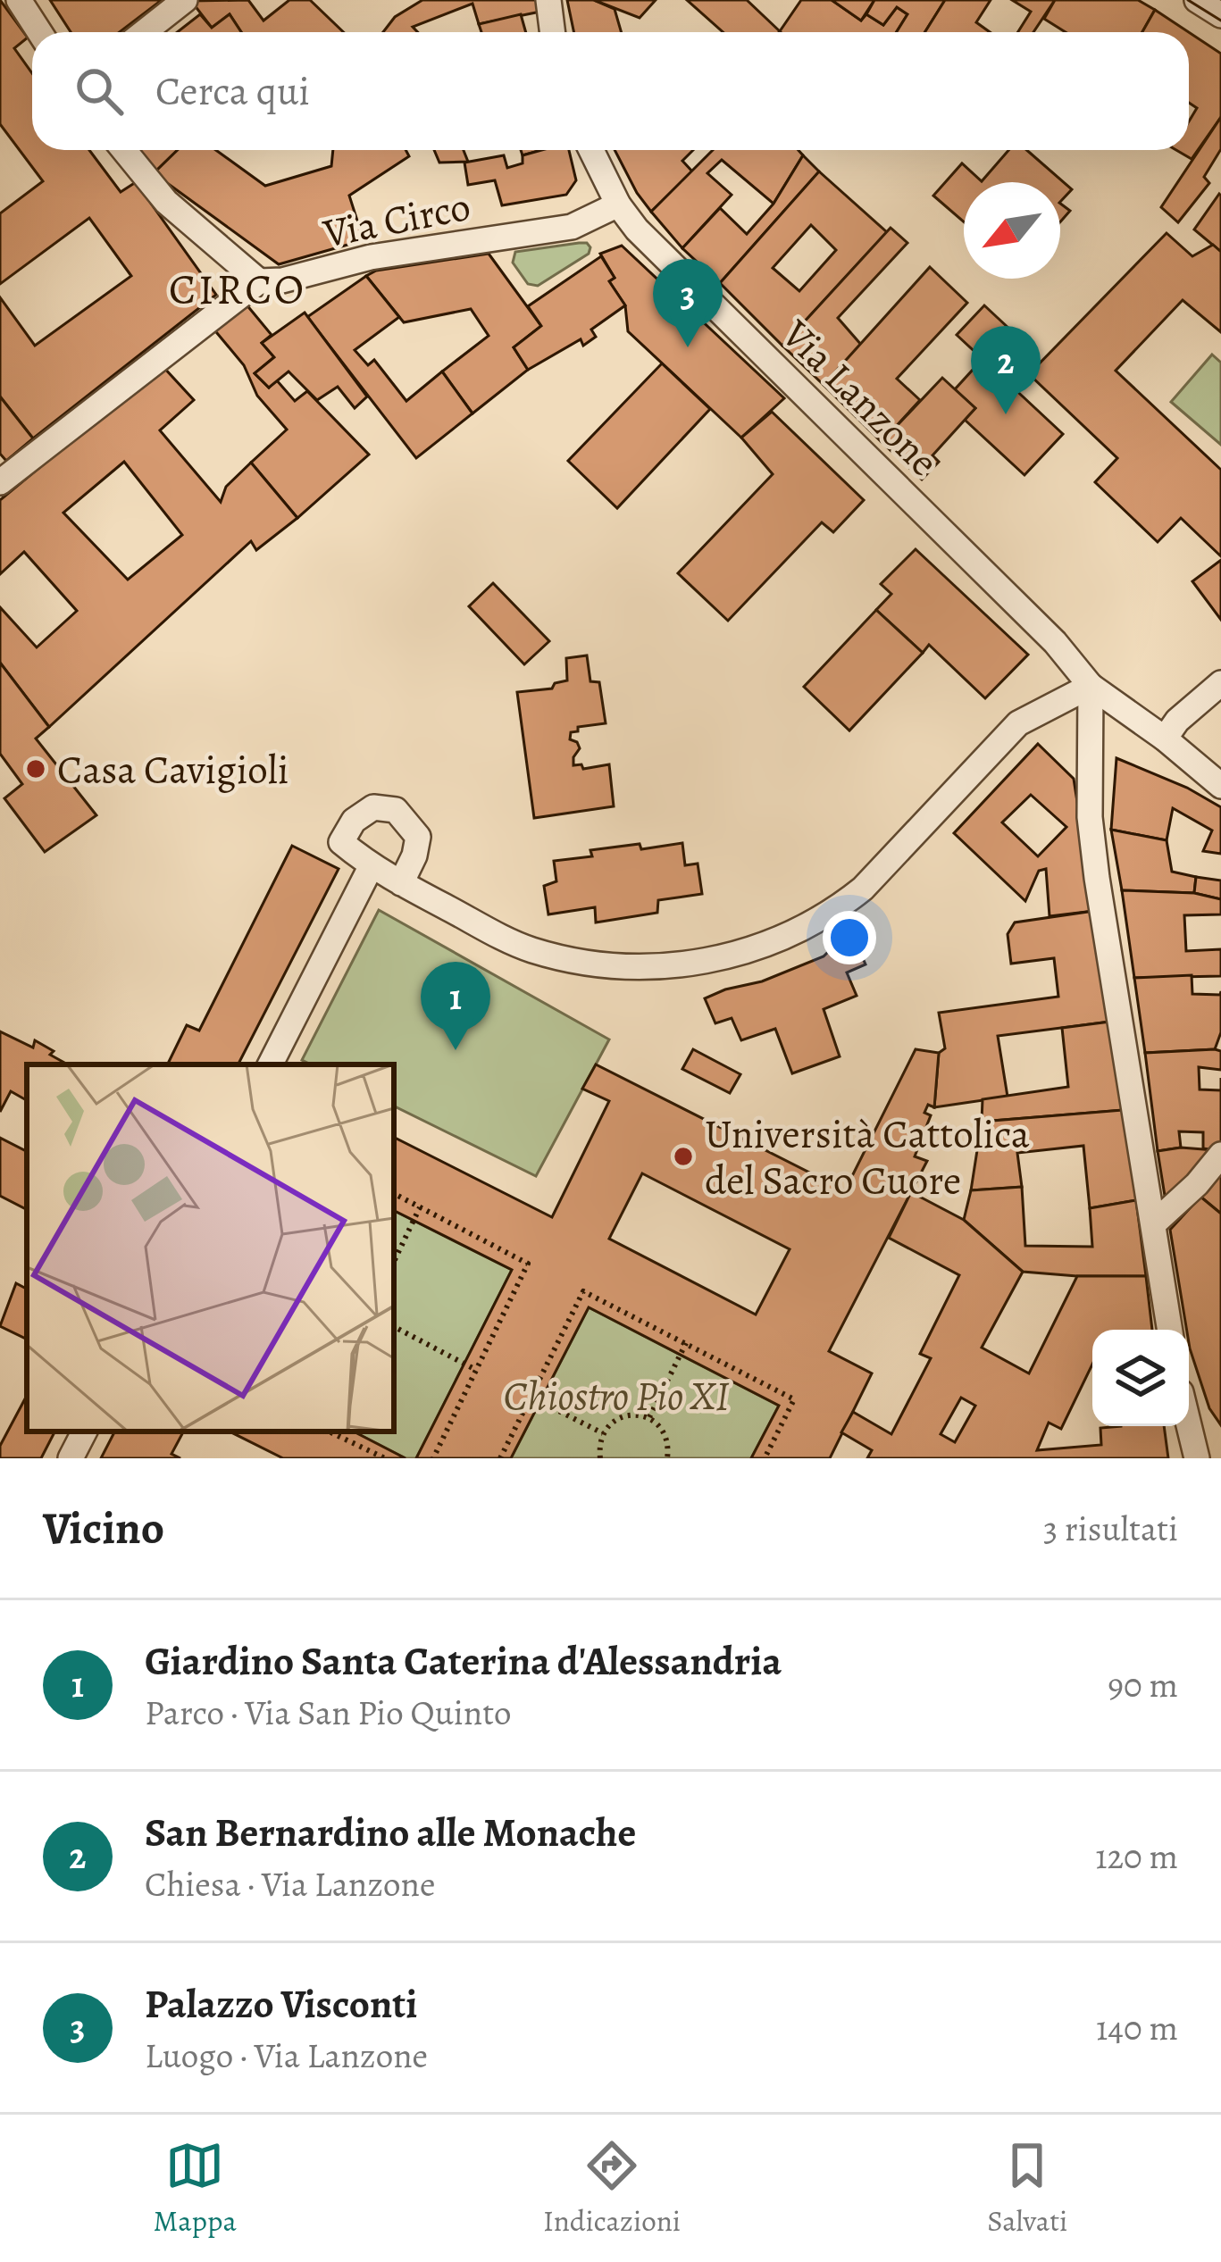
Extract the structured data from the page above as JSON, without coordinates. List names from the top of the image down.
{
  "streets": {
    "street": ["Via Circo", "Via Lanzone"]
  },
  "crossings": [
    ["Via Circo", "Via Lanzone"]
  ],
  "districts": ["CIRCO"],
  "parks": ["Chiostro Pio XI"],
  "places": ["Casa Cavigioli", "Università Cattolica del Sacro Cuore"],
  "north": "bottom left",
  "page": {
    "search": "Cerca qui",
    "pins": ["3", "2", "1"],
    "heading": ["Vicino", "3 risultati"],
    "list": [
      {
        "mark": "1",
        "name": "Giardino Santa Caterina d'Alessandria",
        "note": "Parco · Via San Pio Quinto",
        "value": "90 m"
      },
      {
        "mark": "2",
        "name": "San Bernardino alle Monache",
        "note": "Chiesa · Via Lanzone",
        "value": "120 m"
      },
      {
        "mark": "3",
        "name": "Palazzo Visconti",
        "note": "Luogo · Via Lanzone",
        "value": "140 m"
      }
    ],
    "nav": ["Mappa", "Indicazioni", "Salvati"]
  }
}
